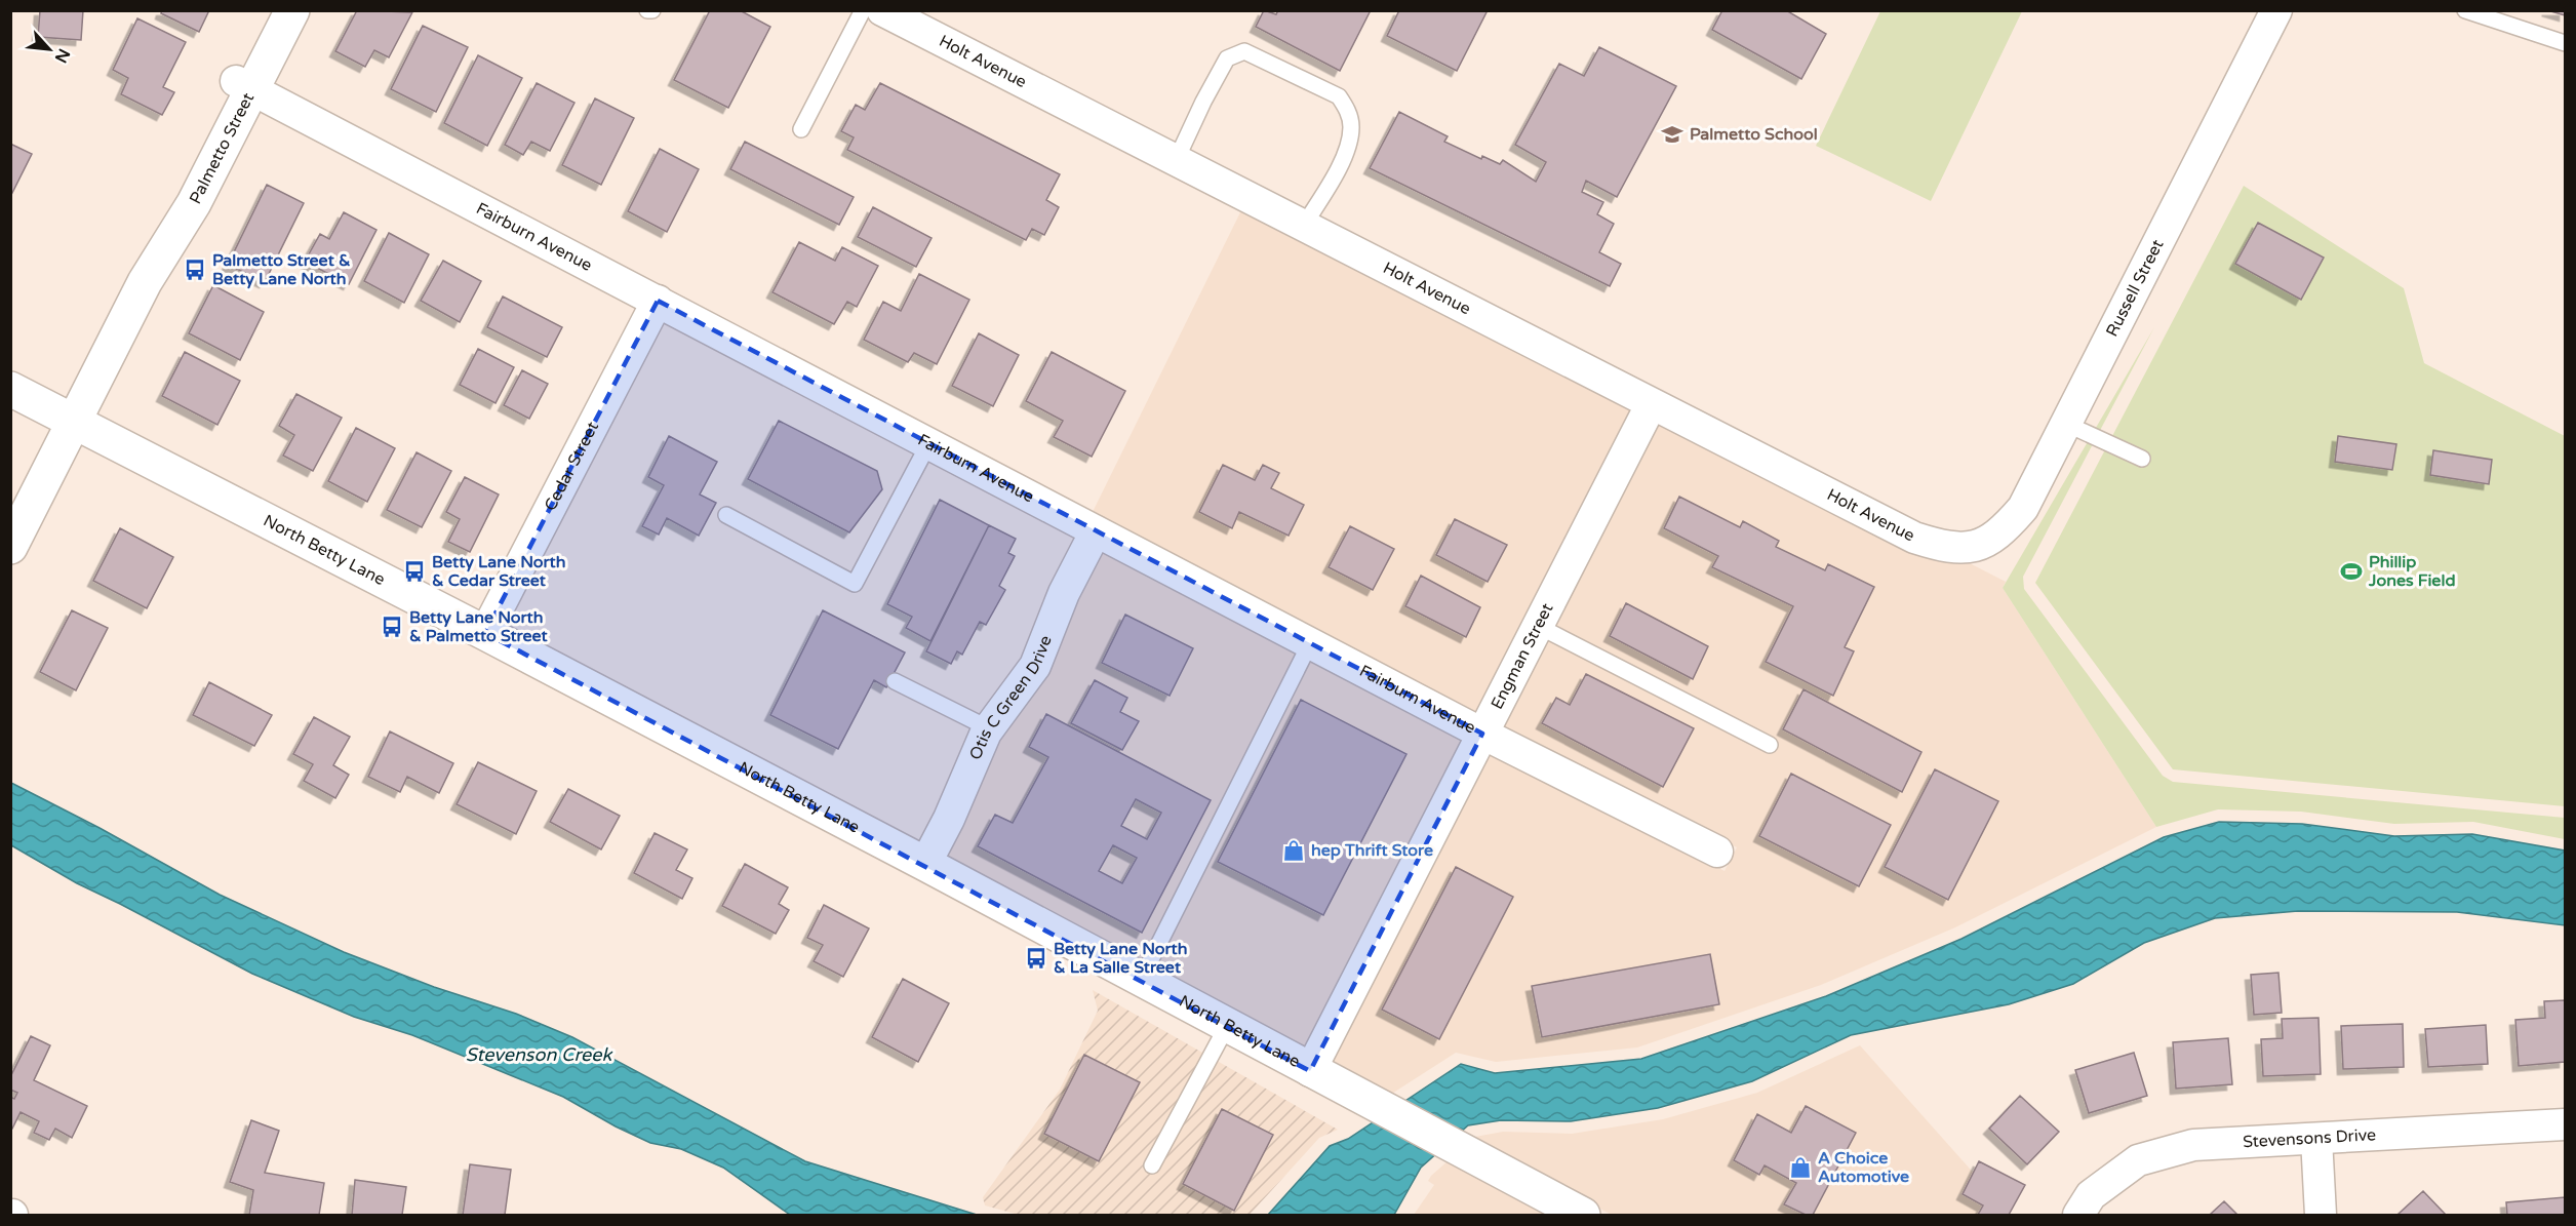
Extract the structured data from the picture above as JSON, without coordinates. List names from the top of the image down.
{
  "streets": {
    "street": [
      "Holt Avenue",
      "Palmetto Street",
      "Fairburn Avenue",
      "Russell Street",
      "Cedar Street",
      "North Betty Lane",
      "Engman Street",
      "Otis C Green Drive",
      "Stevensons Drive"
    ]
  },
  "crossings": [
    ["Holt Avenue", "Russell Street"],
    ["Holt Avenue", "Engman Street"],
    ["Palmetto Street", "Fairburn Avenue"],
    ["Palmetto Street", "North Betty Lane"],
    ["Fairburn Avenue", "Cedar Street"],
    ["Fairburn Avenue", "Engman Street"],
    ["Fairburn Avenue", "Otis C Green Drive"],
    ["Cedar Street", "North Betty Lane"],
    ["North Betty Lane", "Engman Street"],
    ["North Betty Lane", "Otis C Green Drive"]
  ],
  "water": ["Stevenson Creek"],
  "places": {
    "school or university": ["Palmetto School"],
    "bus stop": [
      "Palmetto Street & Betty Lane North",
      "Betty Lane North & Cedar Street",
      "Betty Lane North & Palmetto Street",
      "Betty Lane North & La Salle Street"
    ],
    "sports": ["Phillip Jones Field"],
    "shop": ["hep Thrift Store", "A Choice Automotive"]
  },
  "north": "bottom right"
}
